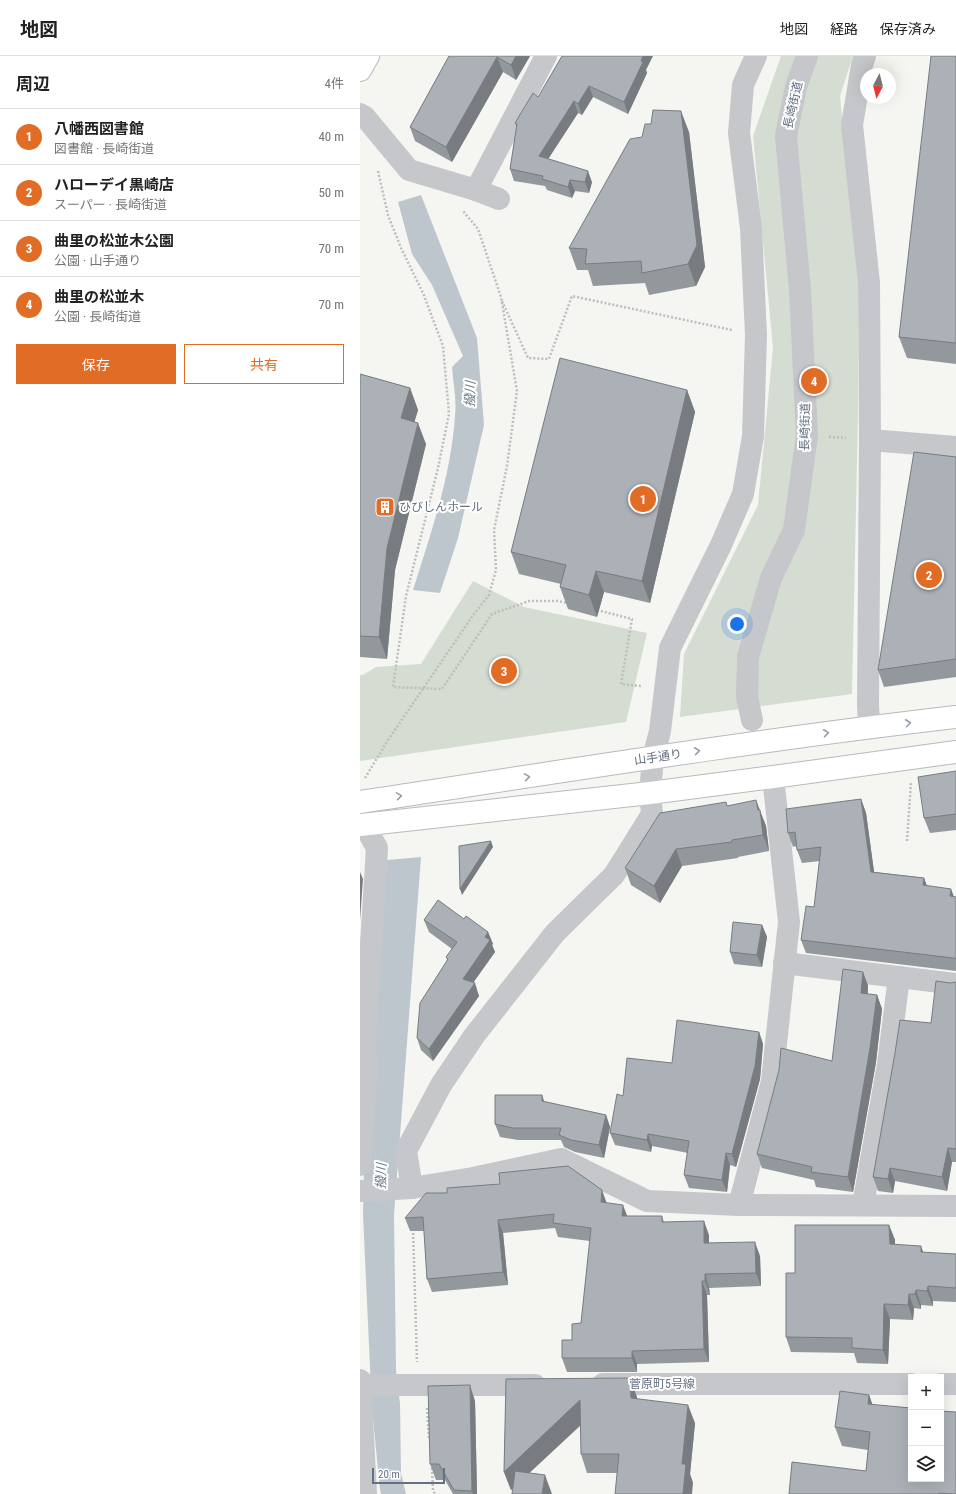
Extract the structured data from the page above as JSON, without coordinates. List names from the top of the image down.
{
  "streets": {
    "street": ["長崎街道", "山手通り", "菅原町5号線"]
  },
  "water": ["撥川"],
  "places": {
    "building": ["ひびしんホール"]
  },
  "scale_bar": "20 m",
  "north": "bottom",
  "page": {
    "header": "地図",
    "nav": ["地図", "経路", "保存済み"],
    "heading": ["周辺", "4件"],
    "list": [
      {
        "mark": "1",
        "name": "八幡西図書館",
        "note": "図書館 · 長崎街道",
        "value": "40 m"
      },
      {
        "mark": "2",
        "name": "ハローデイ黒崎店",
        "note": "スーパー · 長崎街道",
        "value": "50 m"
      },
      {
        "mark": "3",
        "name": "曲里の松並木公園",
        "note": "公園 · 山手通り",
        "value": "70 m"
      },
      {
        "mark": "4",
        "name": "曲里の松並木",
        "note": "公園 · 長崎街道",
        "value": "70 m"
      }
    ],
    "buttons": ["保存", "共有"],
    "pins": [
      "4",
      "1",
      "2",
      "3"
    ],
    "map_buttons": ["+", "−"],
    "scale": "20 m"
  }
}
